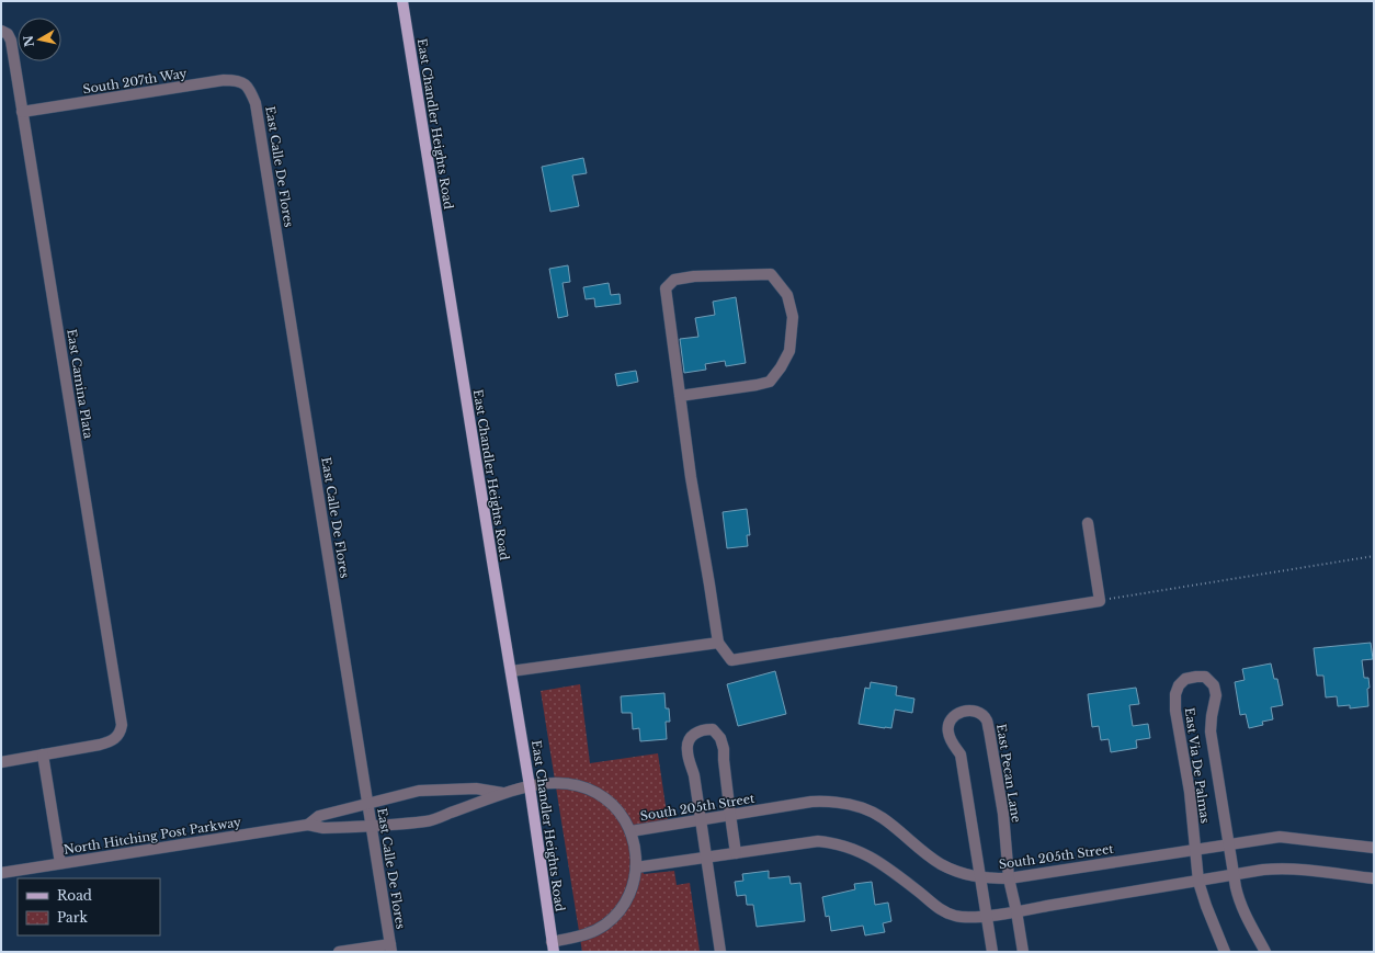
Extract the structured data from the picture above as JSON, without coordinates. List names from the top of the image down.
{
  "streets": {
    "main road": ["East Chandler Heights Road"],
    "street": [
      "South 207th Way",
      "East Calle De Flores",
      "East Camina Plata",
      "East Via De Palmas",
      "East Pecan Lane",
      "South 205th Street",
      "North Hitching Post Parkway"
    ]
  },
  "crossings": [
    ["South 207th Way", "East Calle De Flores"],
    ["South 207th Way", "East Camina Plata"],
    ["East Chandler Heights Road", "South 205th Street"],
    ["East Chandler Heights Road", "North Hitching Post Parkway"],
    ["East Calle De Flores", "North Hitching Post Parkway"],
    ["East Via De Palmas", "South 205th Street"],
    ["East Pecan Lane", "South 205th Street"],
    ["South 205th Street", "North Hitching Post Parkway"]
  ],
  "legend": ["Road", "Park"],
  "north": "left"
}
